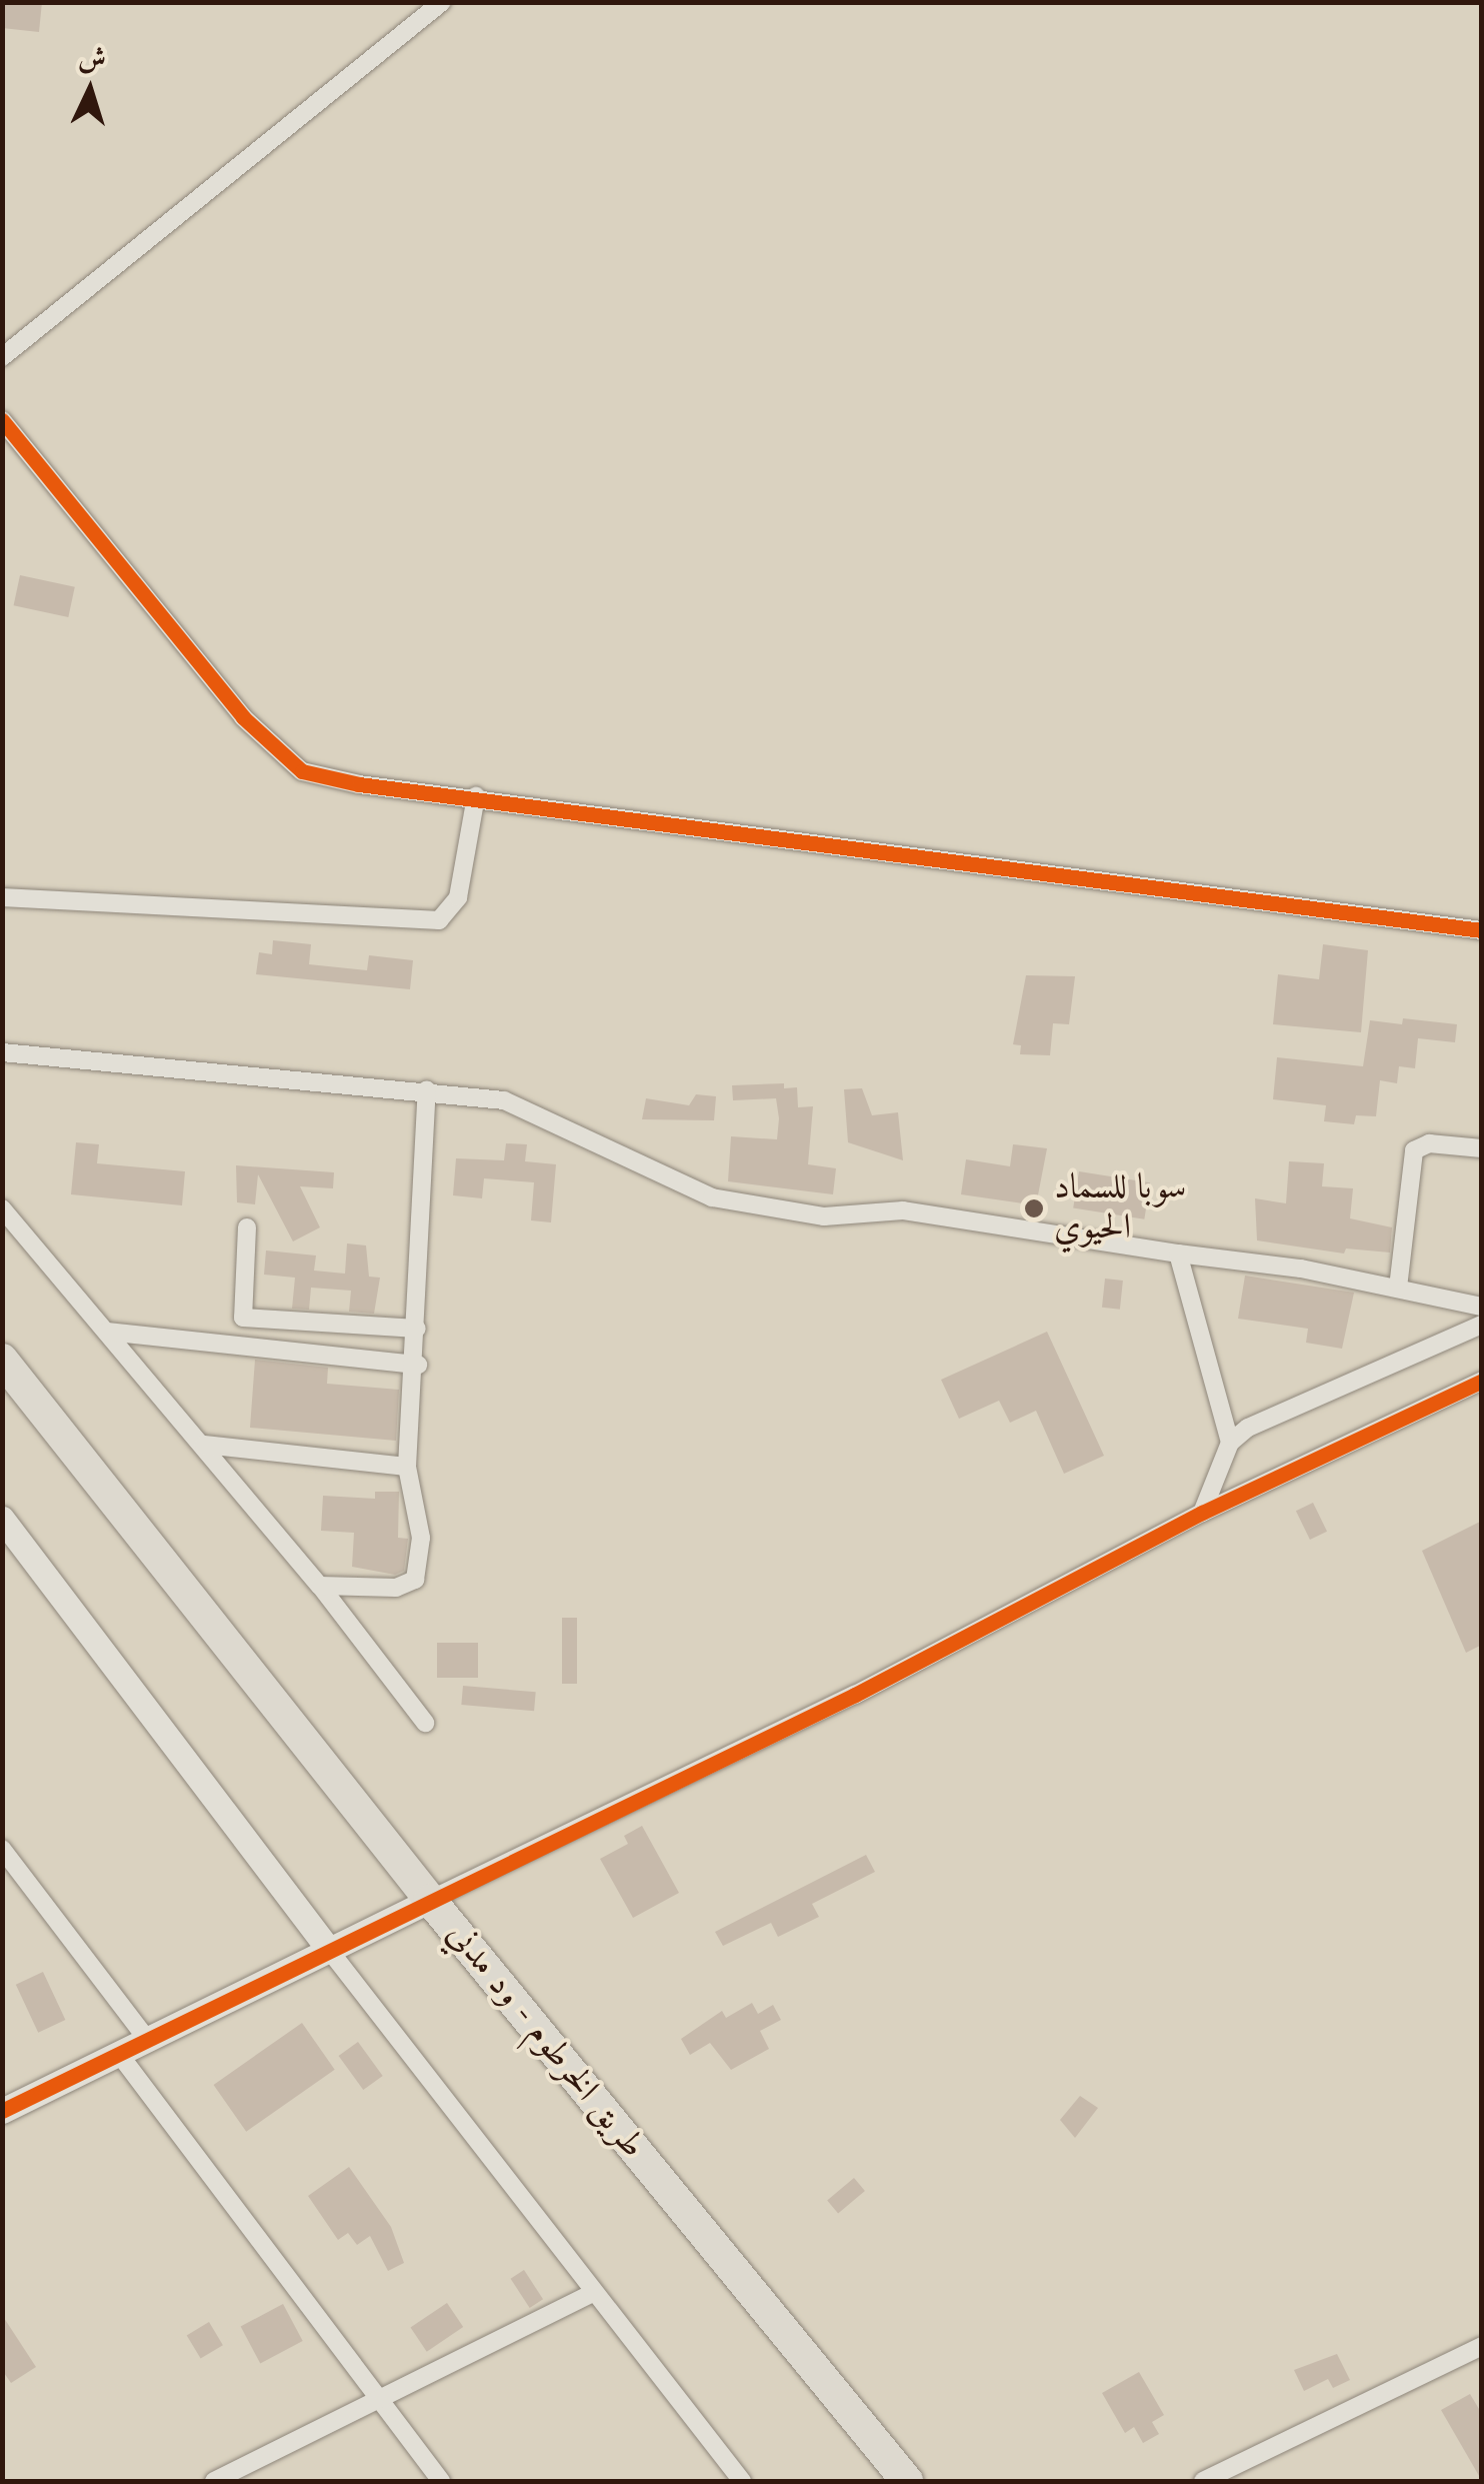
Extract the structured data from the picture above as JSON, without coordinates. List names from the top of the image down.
{
  "streets": {
    "highway": ["طريق الخرطوم - ود مدني"]
  },
  "places": ["سوبا للسماد الحيوي"],
  "north": "top"
}
